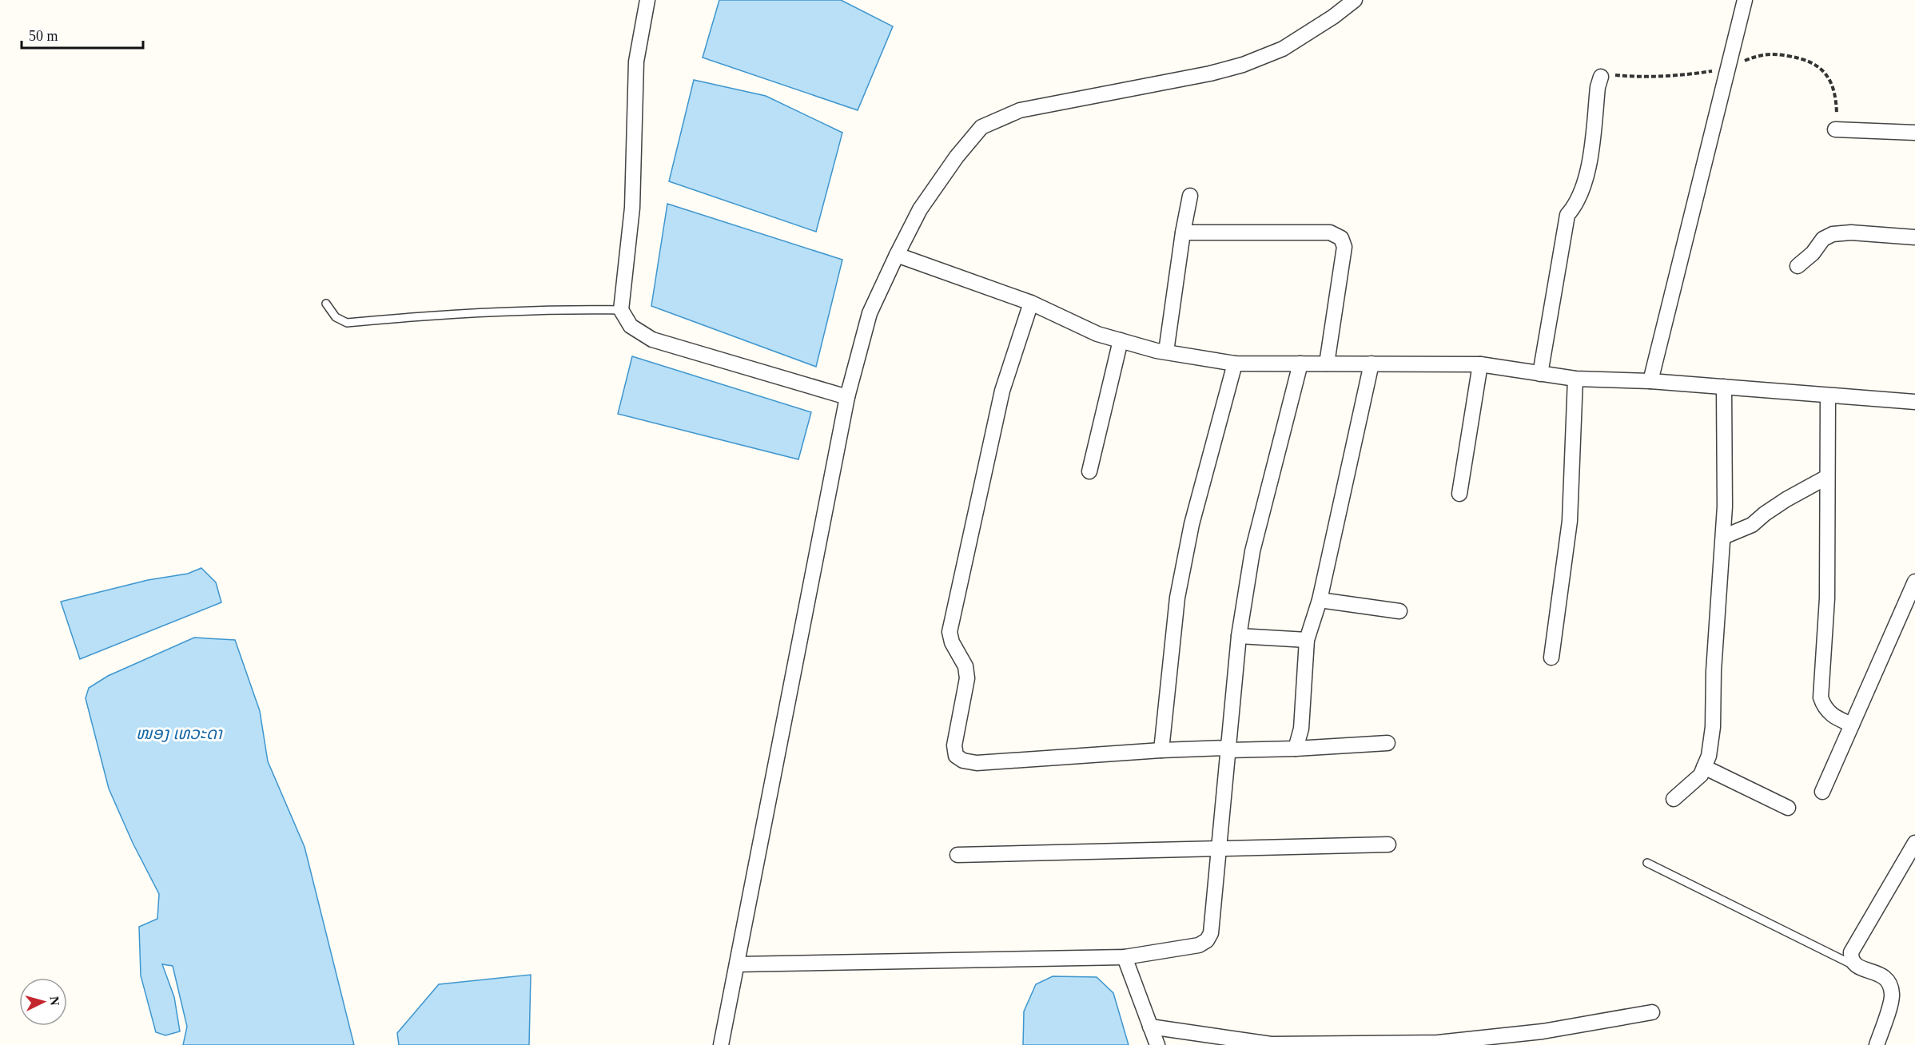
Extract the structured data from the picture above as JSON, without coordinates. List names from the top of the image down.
{
  "water": ["ໜອງ ເທວະດາ"],
  "scale_bar": "50 m",
  "north": "right"
}
